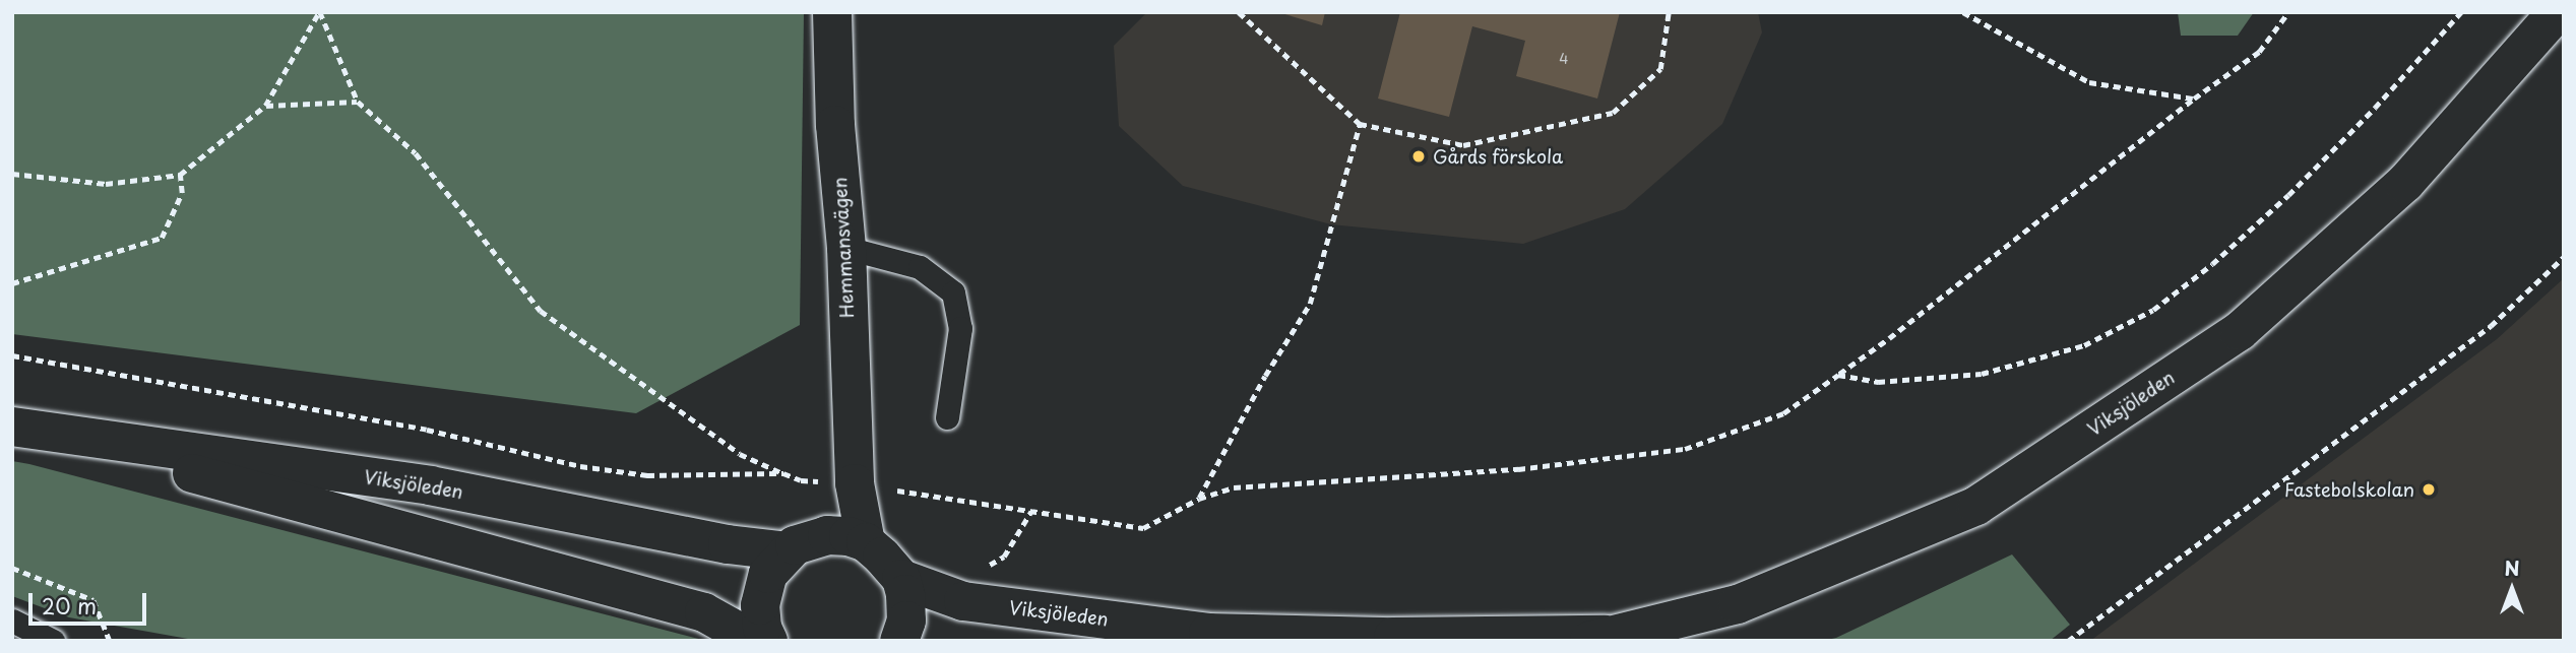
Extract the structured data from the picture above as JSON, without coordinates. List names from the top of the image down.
{
  "streets": {
    "main road": ["Hemmansvägen", "Viksjöleden"]
  },
  "crossings": [
    ["Hemmansvägen", "Viksjöleden"]
  ],
  "places": ["Gårds förskola", "Fastebolskolan"],
  "house_numbers": ["4"],
  "scale_bar": "20 m",
  "north": "top"
}
